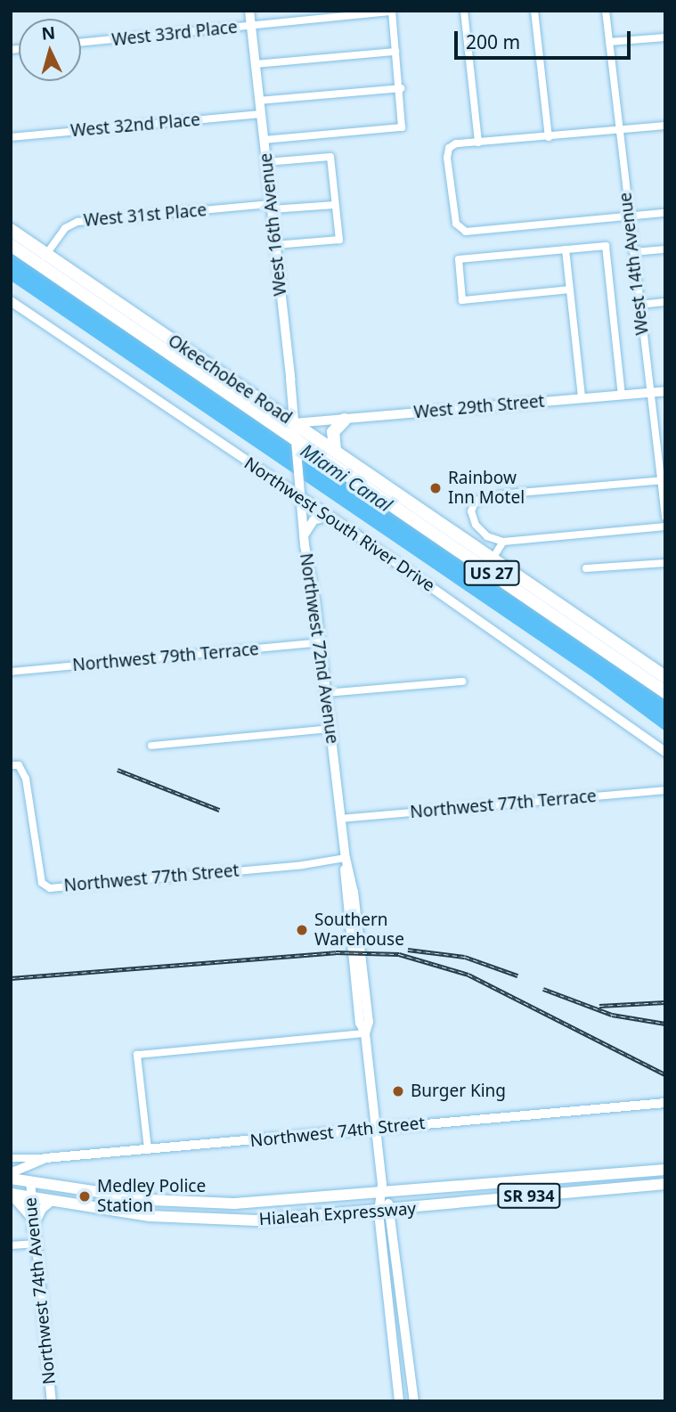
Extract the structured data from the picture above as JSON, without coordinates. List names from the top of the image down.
{
  "streets": {
    "highway": ["Okeechobee Road", "US 27"],
    "main road": [
      "West 16th Avenue",
      "West 29th Street",
      "Northwest South River Drive",
      "Northwest 72nd Avenue",
      "Northwest 74th Street",
      "SR 934",
      "Hialeah Expressway",
      "Northwest 74th Avenue"
    ],
    "street": [
      "West 33rd Place",
      "West 32nd Place",
      "West 31st Place",
      "West 14th Avenue",
      "Northwest 79th Terrace",
      "Northwest 77th Terrace",
      "Northwest 77th Street"
    ]
  },
  "crossings": [
    ["West 33rd Place", "West 16th Avenue"],
    ["West 32nd Place", "West 16th Avenue"],
    ["West 31st Place", "West 16th Avenue"],
    ["West 31st Place", "Okeechobee Road"],
    ["West 16th Avenue", "Okeechobee Road"],
    ["West 16th Avenue", "West 29th Street"],
    ["West 16th Avenue", "Northwest 72nd Avenue"],
    ["West 14th Avenue", "West 29th Street"],
    ["Okeechobee Road", "West 29th Street"],
    ["Okeechobee Road", "Northwest 72nd Avenue"],
    ["Northwest South River Drive", "Northwest 72nd Avenue"],
    ["Northwest 72nd Avenue", "Northwest 79th Terrace"],
    ["Northwest 72nd Avenue", "Northwest 77th Terrace"],
    ["Northwest 72nd Avenue", "Northwest 77th Street"],
    ["Northwest 72nd Avenue", "Northwest 74th Street"],
    ["Northwest 72nd Avenue", "Hialeah Expressway"],
    ["Northwest 74th Street", "Northwest 74th Avenue"],
    ["Hialeah Expressway", "Northwest 74th Avenue"]
  ],
  "water": ["Miami Canal"],
  "places": [
    "Rainbow Inn Motel",
    "Southern Warehouse",
    "Burger King",
    "Medley Police Station"
  ],
  "scale_bar": "200 m",
  "north": "top"
}
